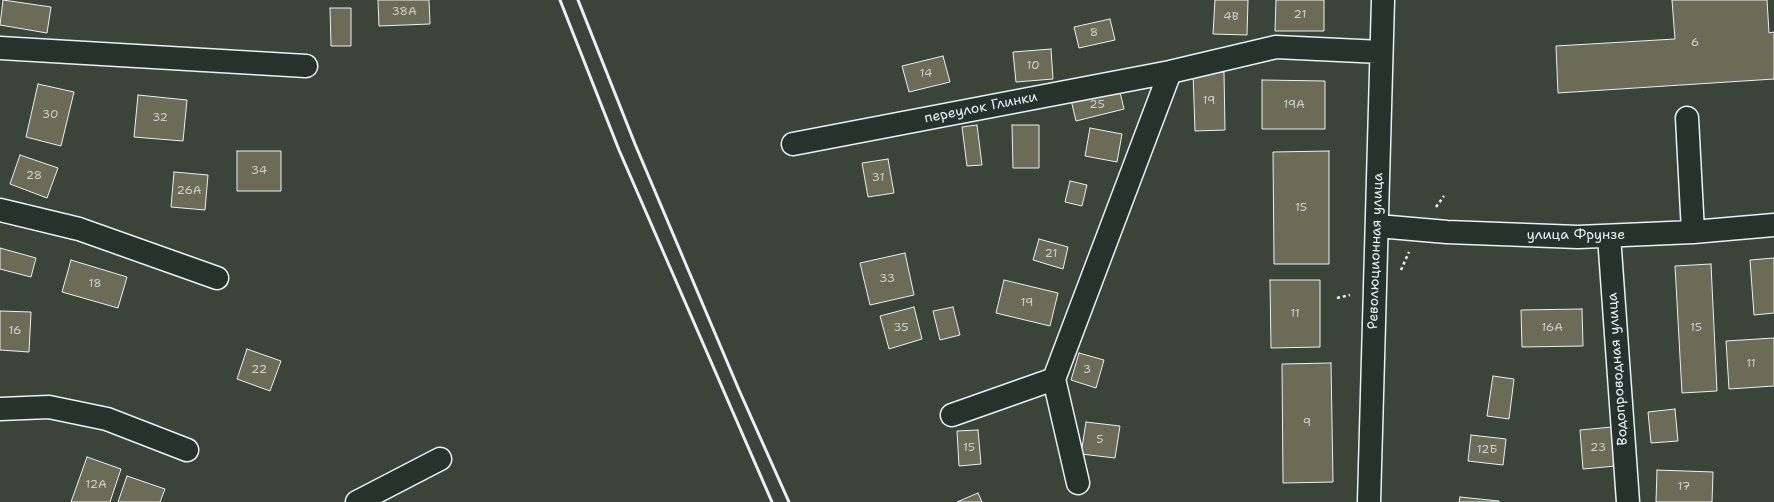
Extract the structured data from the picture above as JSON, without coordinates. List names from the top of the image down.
{
  "streets": {
    "street": [
      "переулок Глинки",
      "улица Фрунзе",
      "Революционная улица",
      "Водопроводная улица"
    ]
  },
  "crossings": [
    ["переулок Глинки", "Революционная улица"],
    ["улица Фрунзе", "Революционная улица"],
    ["улица Фрунзе", "Водопроводная улица"]
  ],
  "house_numbers": [
    "38А",
    "21",
    "4В",
    "8",
    "6",
    "10",
    "14",
    "19",
    "25",
    "19А",
    "30",
    "32",
    "34",
    "28",
    "31",
    "26А",
    "15",
    "21",
    "33",
    "18",
    "19",
    "11",
    "35",
    "16А",
    "15",
    "16",
    "11",
    "22",
    "3",
    "9",
    "5",
    "15",
    "23",
    "12Б",
    "12А",
    "17"
  ]
}
